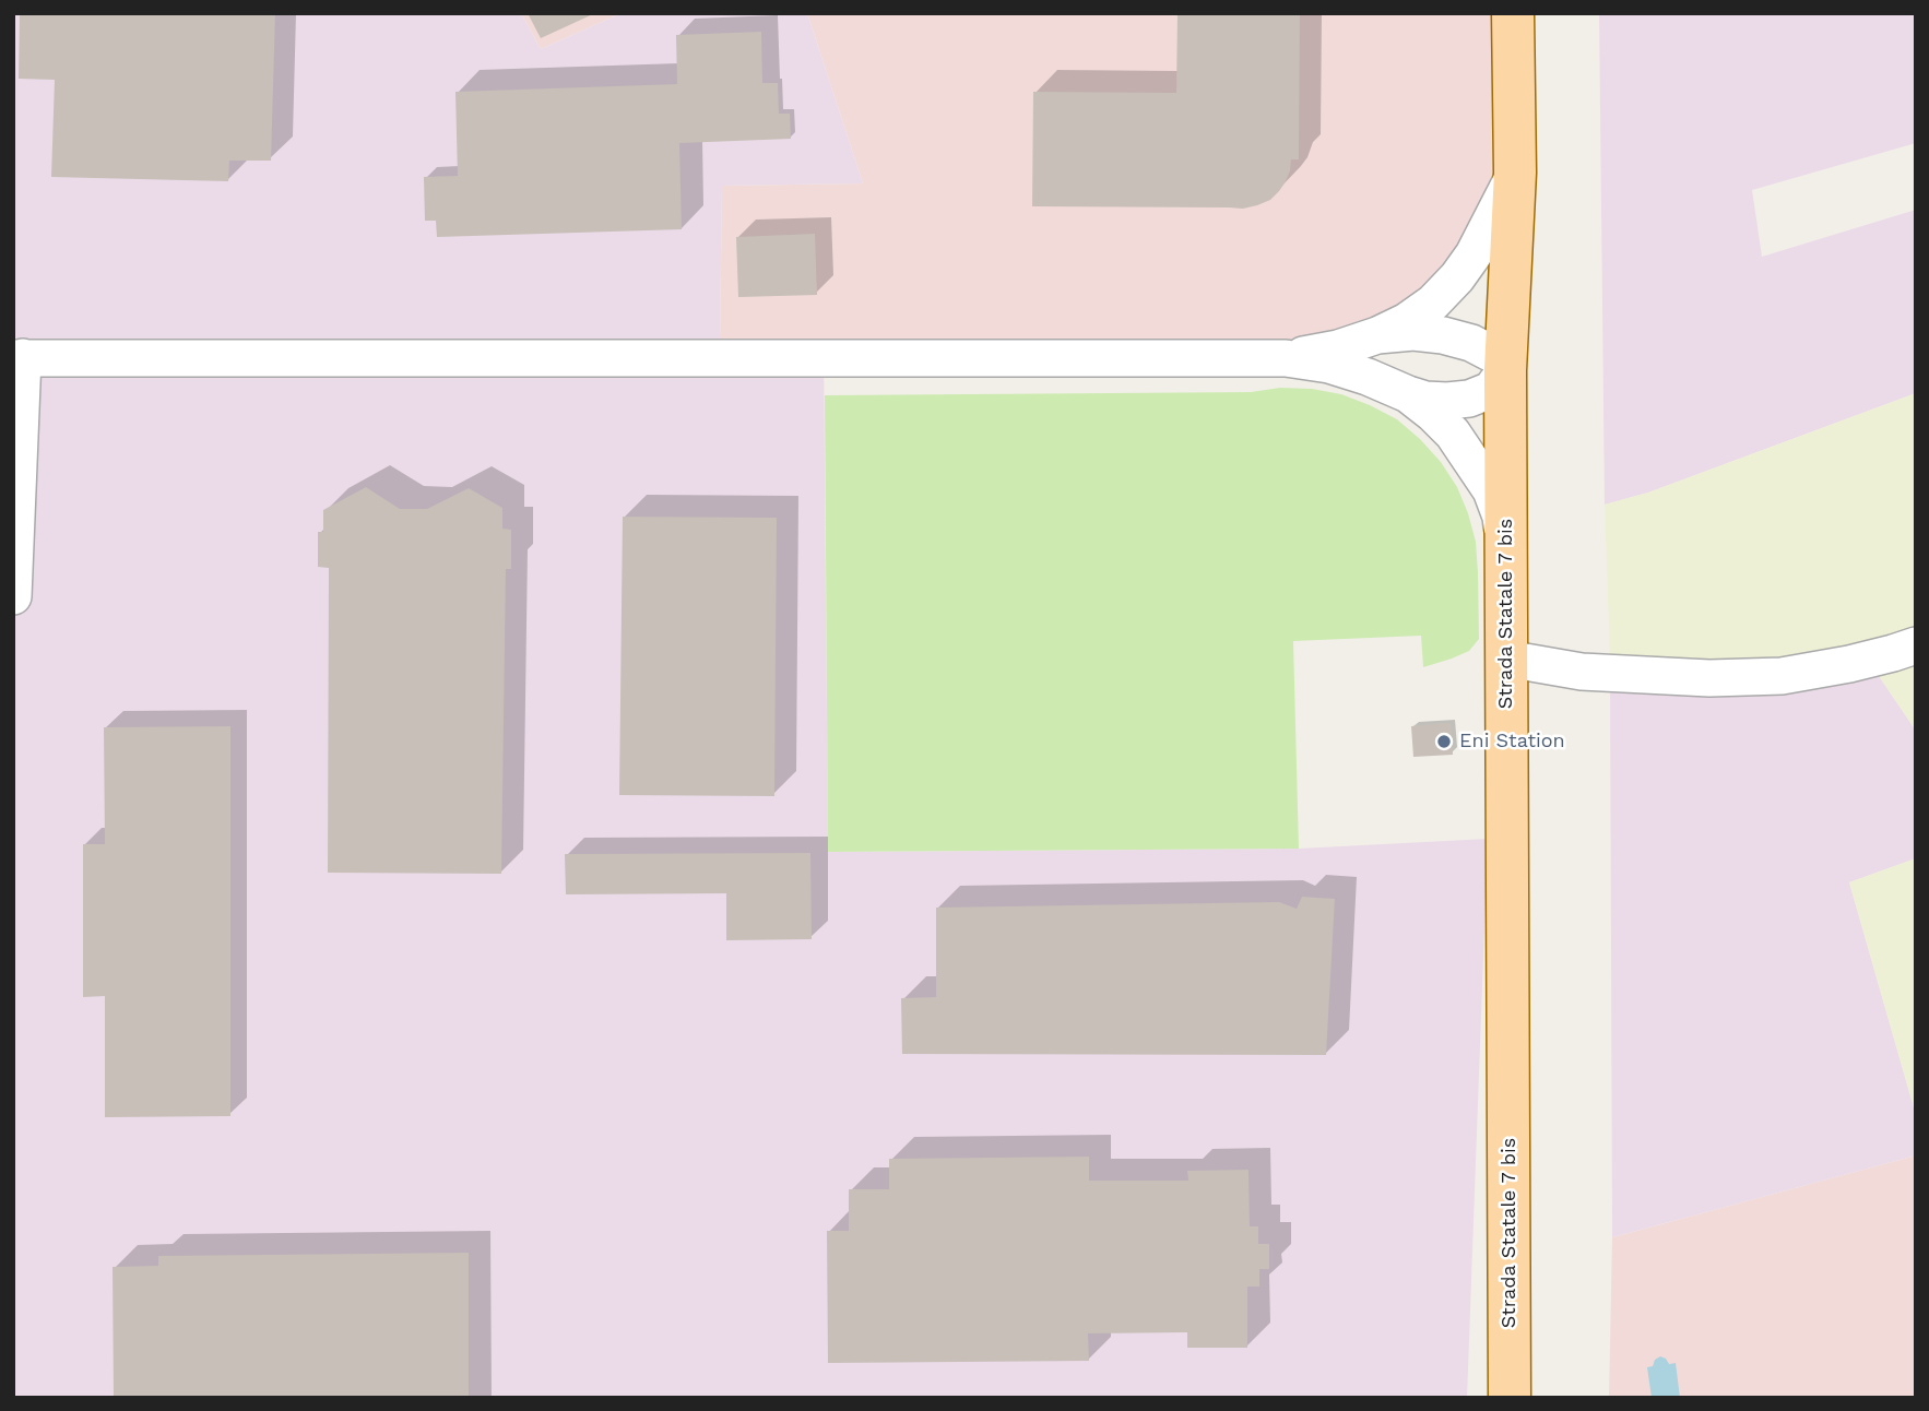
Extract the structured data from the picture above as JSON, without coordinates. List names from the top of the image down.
{
  "streets": {
    "main road": ["Strada Statale 7 bis"]
  },
  "places": ["Eni Station"]
}
